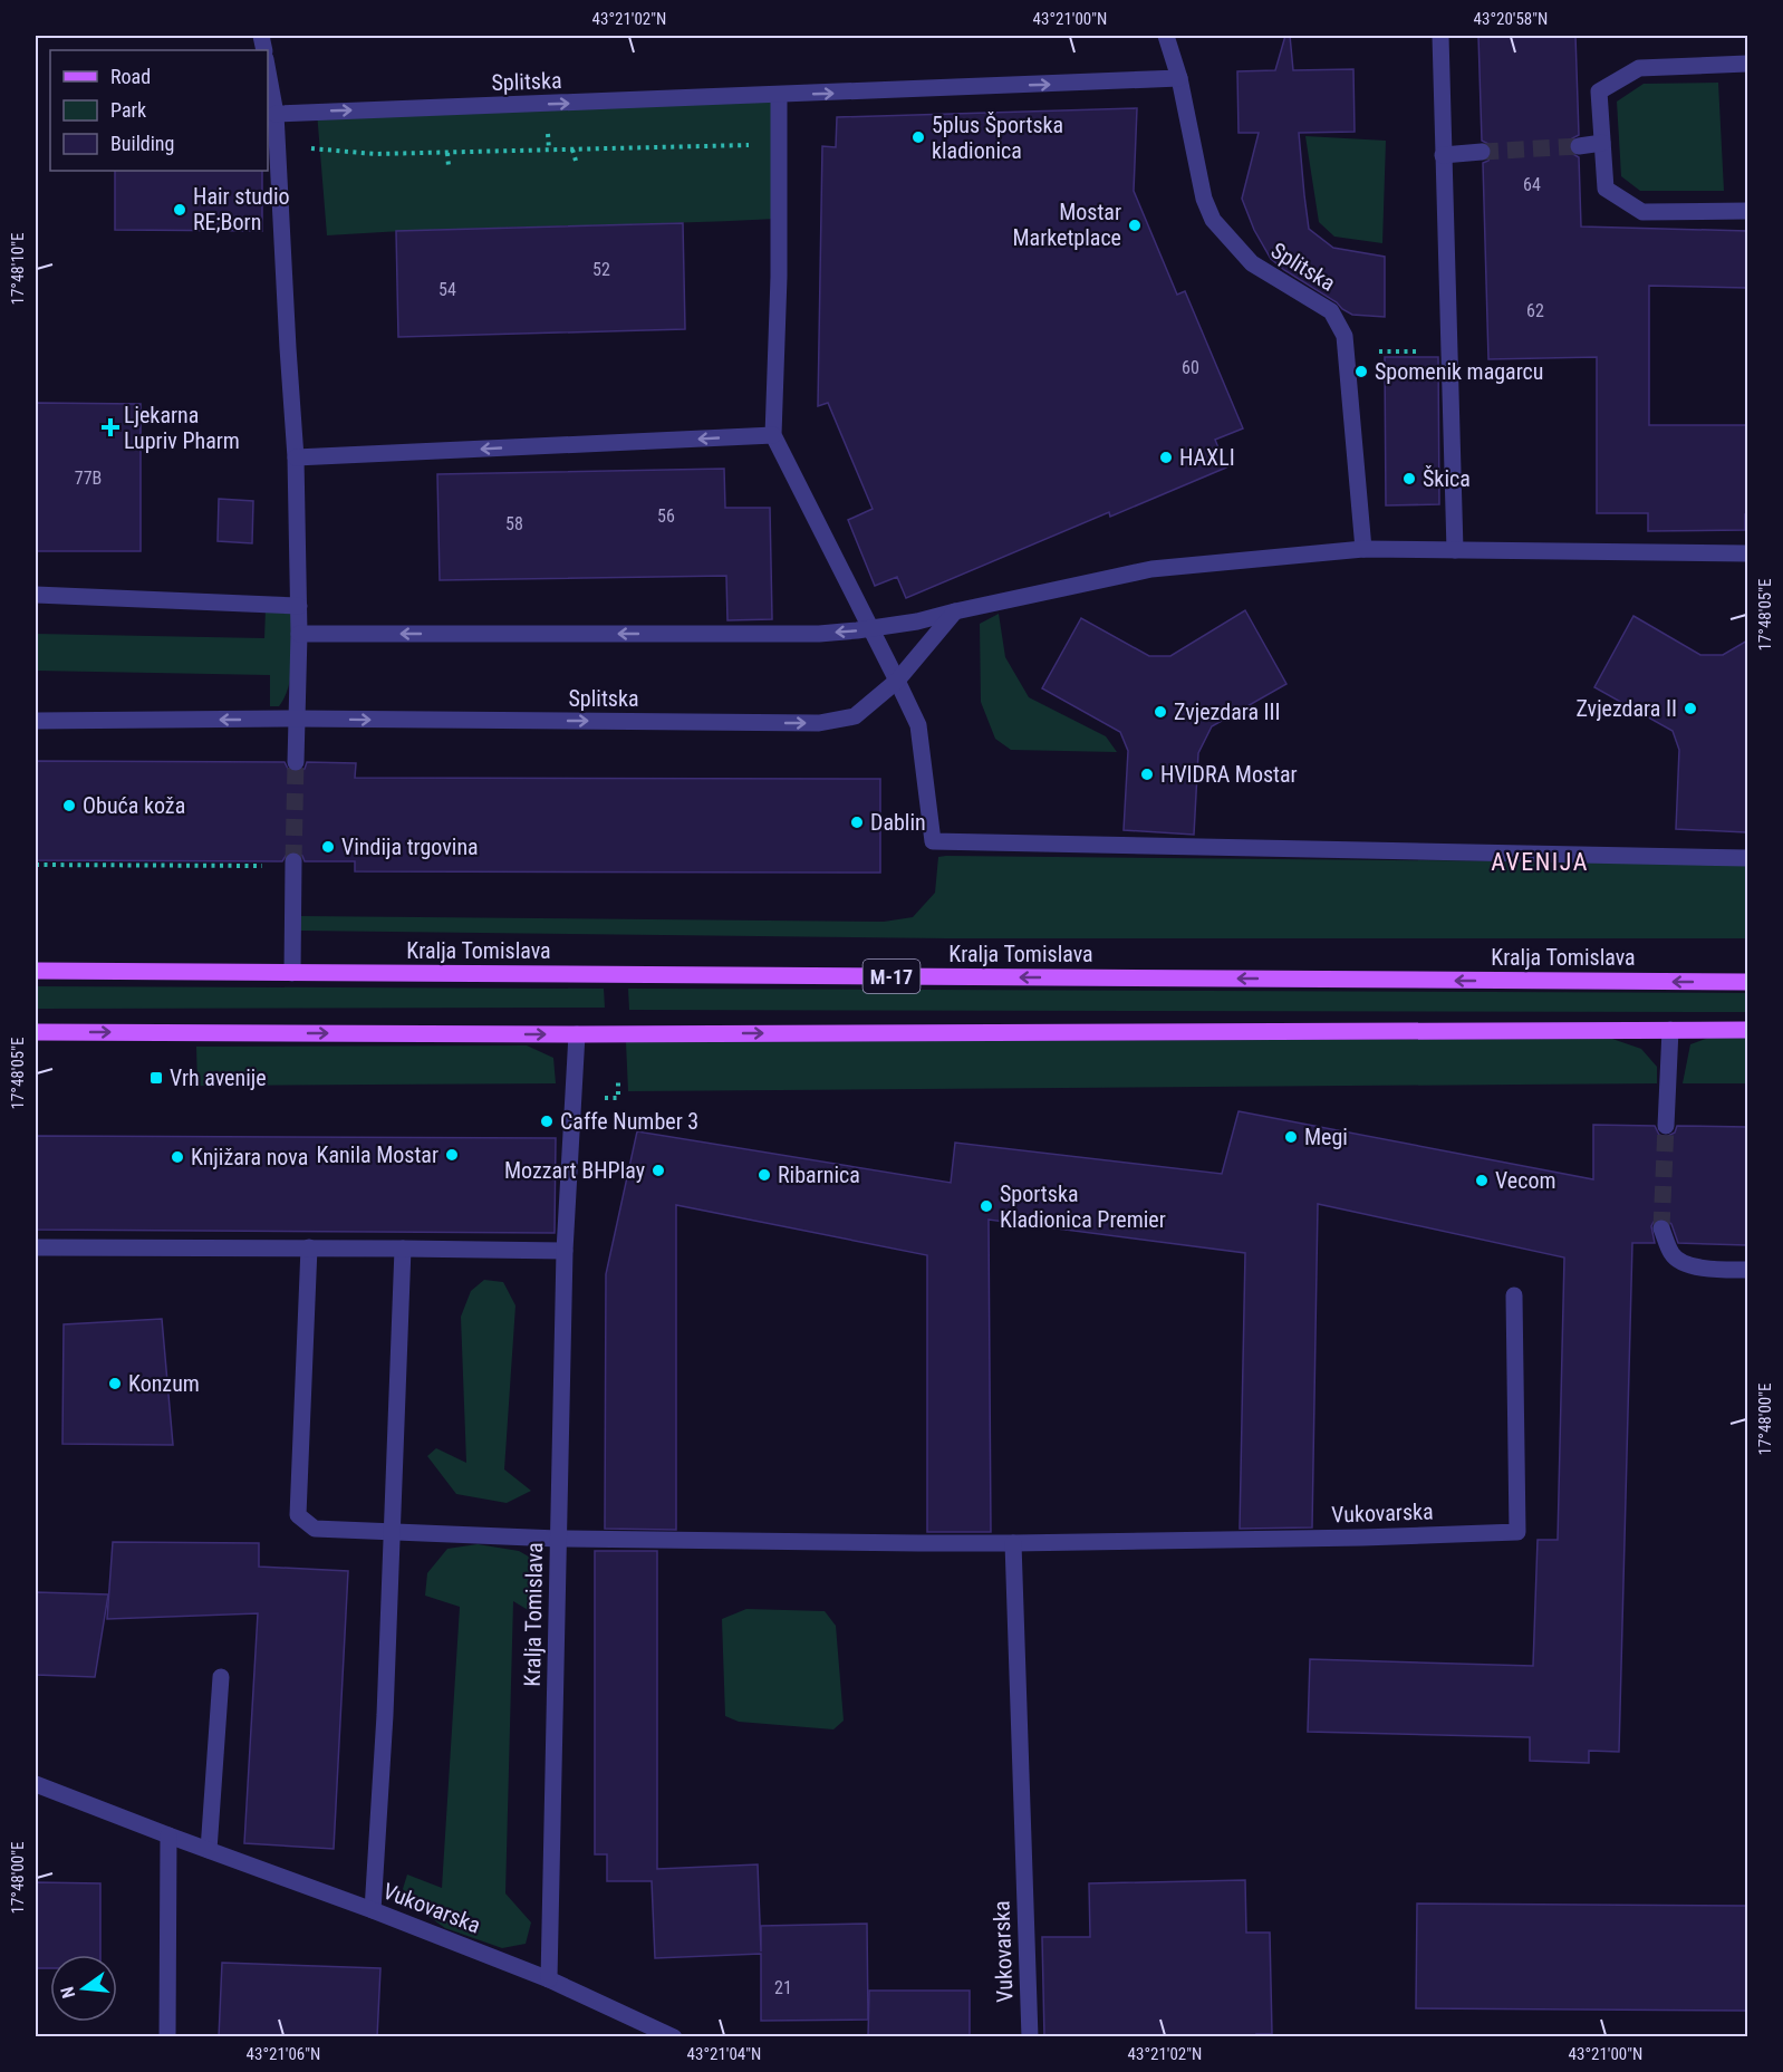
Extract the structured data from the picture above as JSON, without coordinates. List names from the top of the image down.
{
  "streets": {
    "main road": ["Kralja Tomislava", "M-17"],
    "street": ["Splitska", "Vukovarska"]
  },
  "crossings": [
    ["Kralja Tomislava", "Vukovarska"]
  ],
  "districts": ["AVENIJA"],
  "places": {
    "other": [
      "5plus Športska kladionica",
      "Hair studio RE;Born",
      "Mostar Marketplace",
      "Spomenik magarcu",
      "HAXLI",
      "Škica",
      "Zvjezdara II",
      "Zvjezdara III",
      "HVIDRA Mostar",
      "Obuća koža",
      "Dablin",
      "Vindija trgovina",
      "Caffe Number 3",
      "Megi",
      "Kanila Mostar",
      "Knjižara nova",
      "Mozzart BHPlay",
      "Ribarnica",
      "Vecom",
      "Sportska Kladionica Premier",
      "Konzum"
    ],
    "health": ["Ljekarna Lupriv Pharm"],
    "transit": ["Vrh avenije"]
  },
  "house_numbers": [
    "64",
    "52",
    "54",
    "62",
    "60",
    "77B",
    "56",
    "58",
    "21"
  ],
  "legend": ["Road", "Park", "Building"],
  "north": "left",
  "coordinates": [
    "43°21'02\"N",
    "43°21'00\"N",
    "43°20'58\"N",
    "17°48'10\"E",
    "17°48'05\"E",
    "17°48'00\"E",
    "43°21'06\"N",
    "43°21'04\"N"
  ]
}
